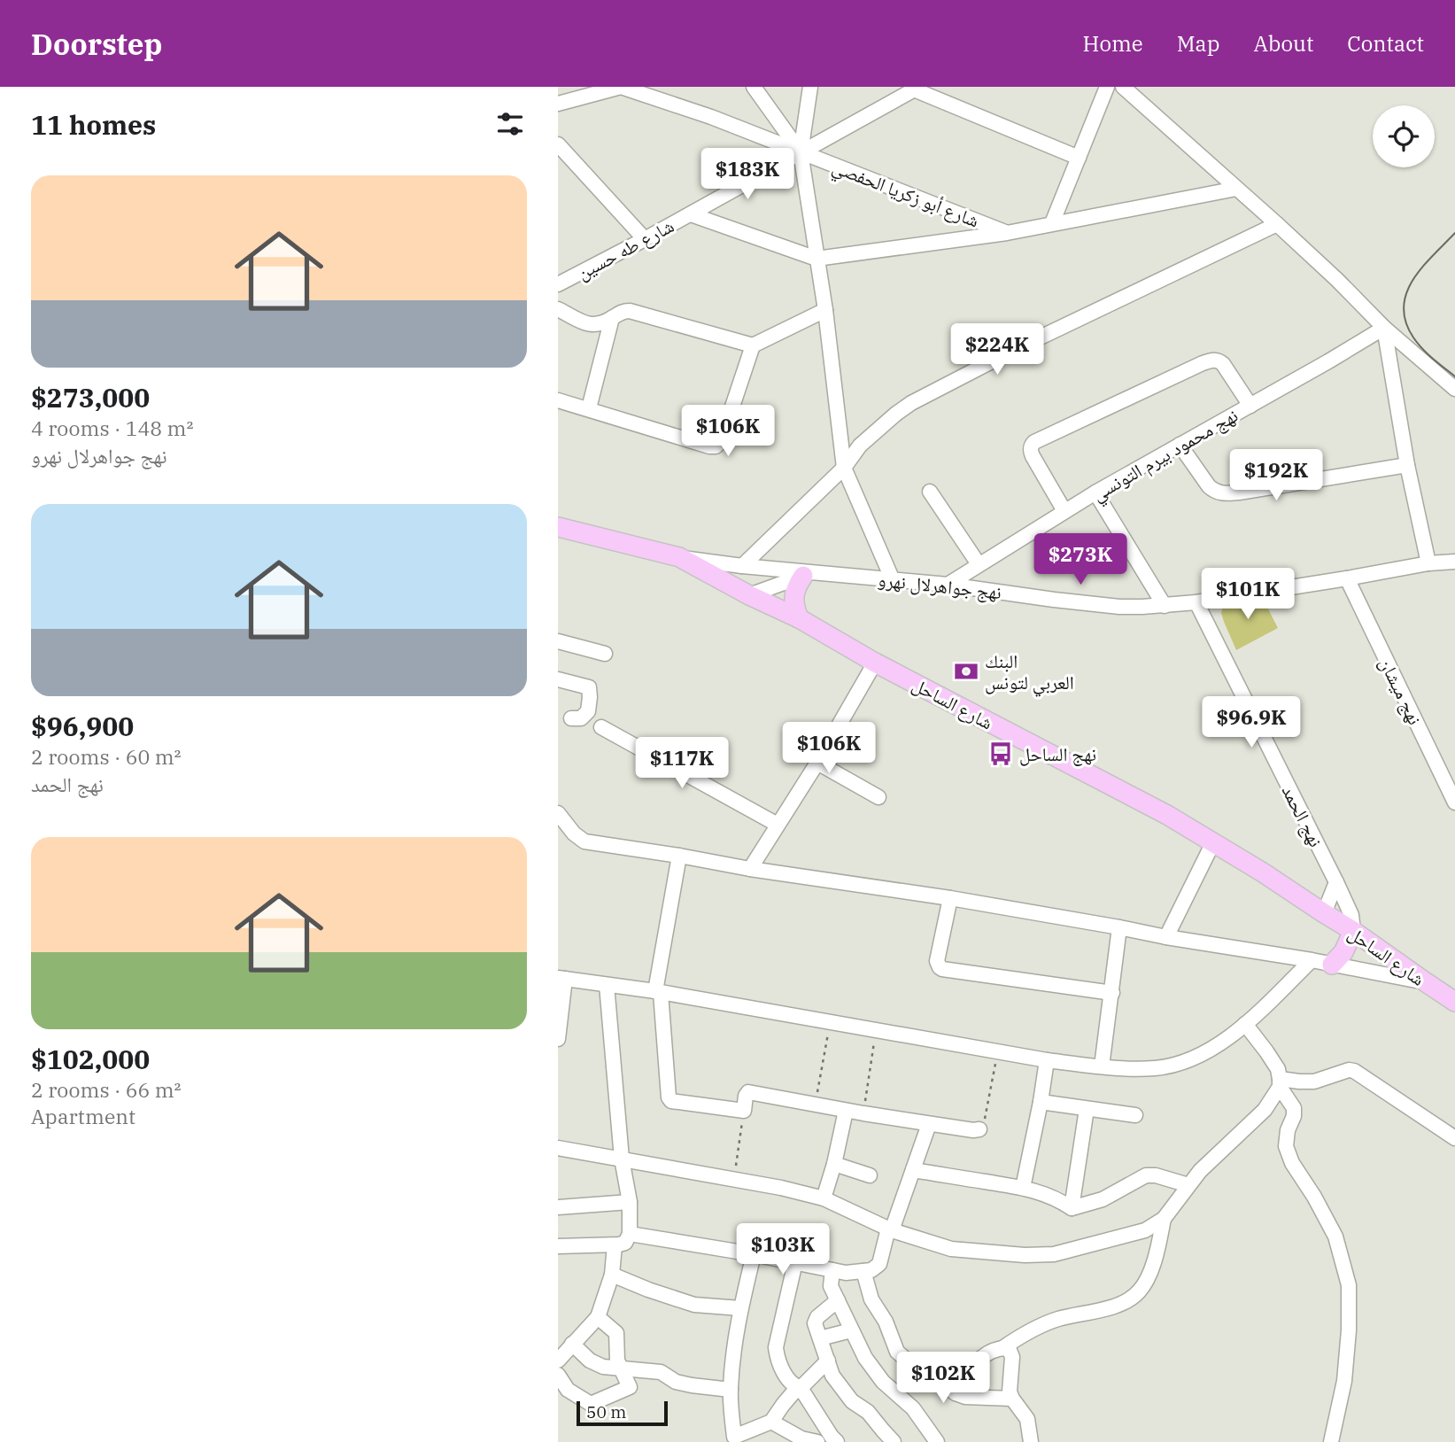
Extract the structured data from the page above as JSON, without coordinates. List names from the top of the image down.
{
  "streets": {
    "main road": ["شارع الساحل"],
    "street": [
      "شارع أبو زكريا الحفصي",
      "شارع طه حسين",
      "نهج محمود بيرم التونسي",
      "نهج جواهرلال نهرو",
      "نهج ميشان",
      "نهج الحمد"
    ]
  },
  "crossings": [
    ["شارع أبو زكريا الحفصي", "شارع طه حسين"],
    ["نهج محمود بيرم التونسي", "نهج جواهرلال نهرو"],
    ["نهج جواهرلال نهرو", "نهج ميشان"],
    ["نهج جواهرلال نهرو", "شارع الساحل"],
    ["نهج جواهرلال نهرو", "نهج الحمد"],
    ["شارع الساحل", "نهج الحمد"]
  ],
  "places": {
    "bank": ["البنك العربي لتونس"],
    "bus stop": ["نهج الساحل"]
  },
  "scale_bar": "50 m",
  "page": {
    "header": "Doorstep",
    "nav": [
      "Home",
      "Map",
      "About",
      "Contact"
    ],
    "heading": "11 homes",
    "price": [
      "$183K",
      "$224K",
      "$106K",
      "$192K",
      "$273K",
      "$101K",
      "$96.9K",
      "$106K",
      "$117K",
      "$103K",
      "$102K"
    ],
    "list": [
      {
        "name": "$273,000",
        "note": "4 rooms · 148 m² · نهج جواهرلال نهرو"
      },
      {
        "name": "$96,900",
        "note": "2 rooms · 60 m² · نهج الحمد"
      },
      {
        "name": "$102,000",
        "note": "2 rooms · 66 m² · Apartment"
      }
    ],
    "scale": "50 m"
  }
}
